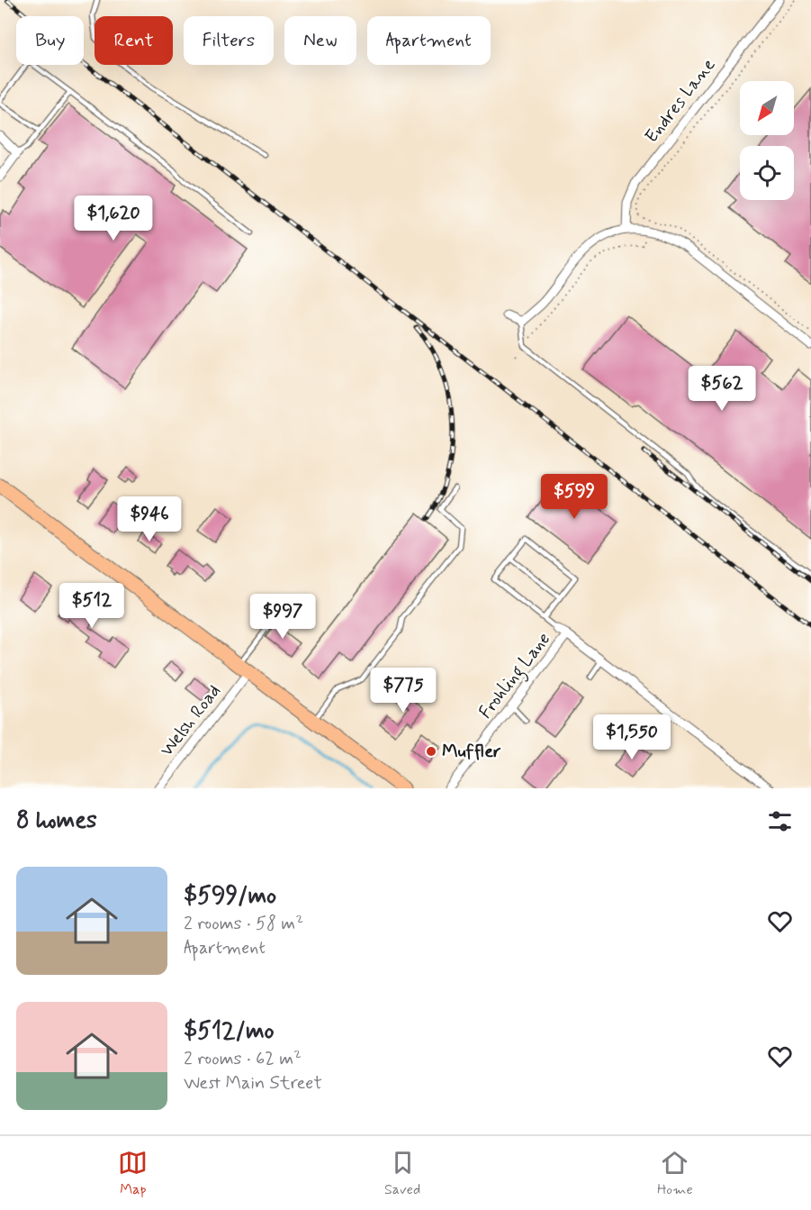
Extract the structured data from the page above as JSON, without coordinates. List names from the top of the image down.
{
  "streets": {
    "street": ["Endres Lane", "Frohling Lane", "Welsh Road"]
  },
  "places": ["Muffler"],
  "north": "bottom left",
  "page": {
    "chip": [
      "Buy",
      "Rent",
      "Filters",
      "New",
      "Apartment"
    ],
    "price": [
      "$1,620",
      "$562",
      "$599",
      "$946",
      "$512",
      "$997",
      "$775",
      "$1,550"
    ],
    "heading": "8 homes",
    "list": [
      {
        "name": "$599/mo",
        "note": "2 rooms · 58 m² · Apartment"
      },
      {
        "name": "$512/mo",
        "note": "2 rooms · 62 m² · West Main Street"
      }
    ],
    "tabs": ["Map", "Saved", "Home"]
  }
}
